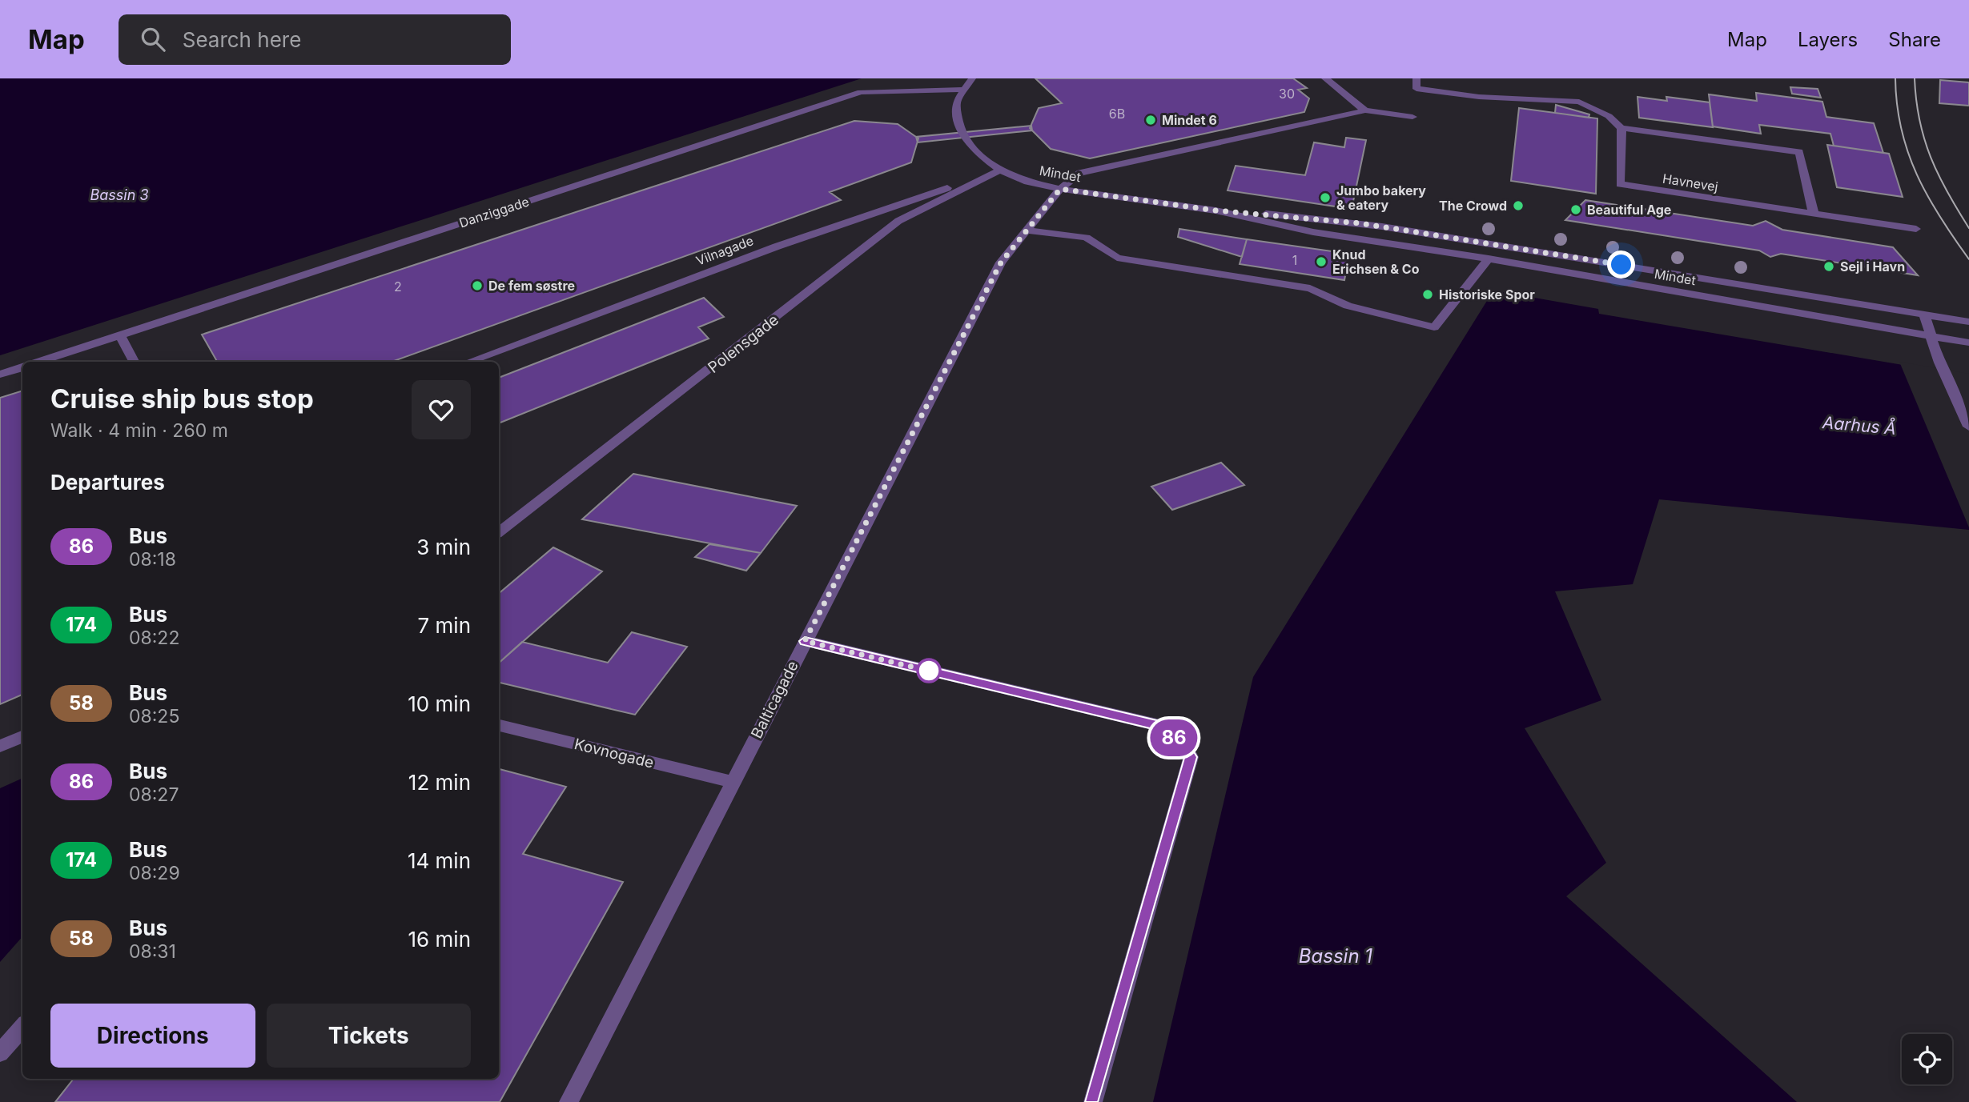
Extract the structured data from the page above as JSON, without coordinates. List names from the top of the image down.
{
  "streets": {
    "street": [
      "Mindet",
      "Havnevej",
      "Danziggade",
      "Vilnagade",
      "Polensgade",
      "Balticagade",
      "Kovnogade"
    ]
  },
  "crossings": [
    ["Mindet", "Danziggade"],
    ["Mindet", "Vilnagade"],
    ["Mindet", "Polensgade"],
    ["Mindet", "Balticagade"],
    ["Vilnagade", "Polensgade"],
    ["Balticagade", "Kovnogade"]
  ],
  "water": ["Bassin 3", "Aarhus Å", "Bassin 1"],
  "places": [
    "Mindet 6",
    "Jumbo bakery & eatery",
    "The Crowd",
    "Beautiful Age",
    "Knud Erichsen & Co",
    "Sejl i Havn",
    "De fem søstre",
    "Historiske Spor"
  ],
  "lines": ["bus line 86"],
  "house_numbers": [
    "30",
    "6B",
    "1",
    "2"
  ],
  "page": {
    "header": "Map",
    "search": "Search here",
    "nav": ["Map", "Layers", "Share"],
    "on_map": "86",
    "heading": [
      ["Cruise ship bus stop", "Walk · 4 min · 260 m"],
      "Departures"
    ],
    "list": [
      {
        "mark": "86",
        "name": "Bus",
        "note": "08:18",
        "value": "3 min"
      },
      {
        "mark": "174",
        "name": "Bus",
        "note": "08:22",
        "value": "7 min"
      },
      {
        "mark": "58",
        "name": "Bus",
        "note": "08:25",
        "value": "10 min"
      },
      {
        "mark": "86",
        "name": "Bus",
        "note": "08:27",
        "value": "12 min"
      },
      {
        "mark": "174",
        "name": "Bus",
        "note": "08:29",
        "value": "14 min"
      },
      {
        "mark": "58",
        "name": "Bus",
        "note": "08:31",
        "value": "16 min"
      }
    ],
    "buttons": ["Directions", "Tickets"]
  }
}
